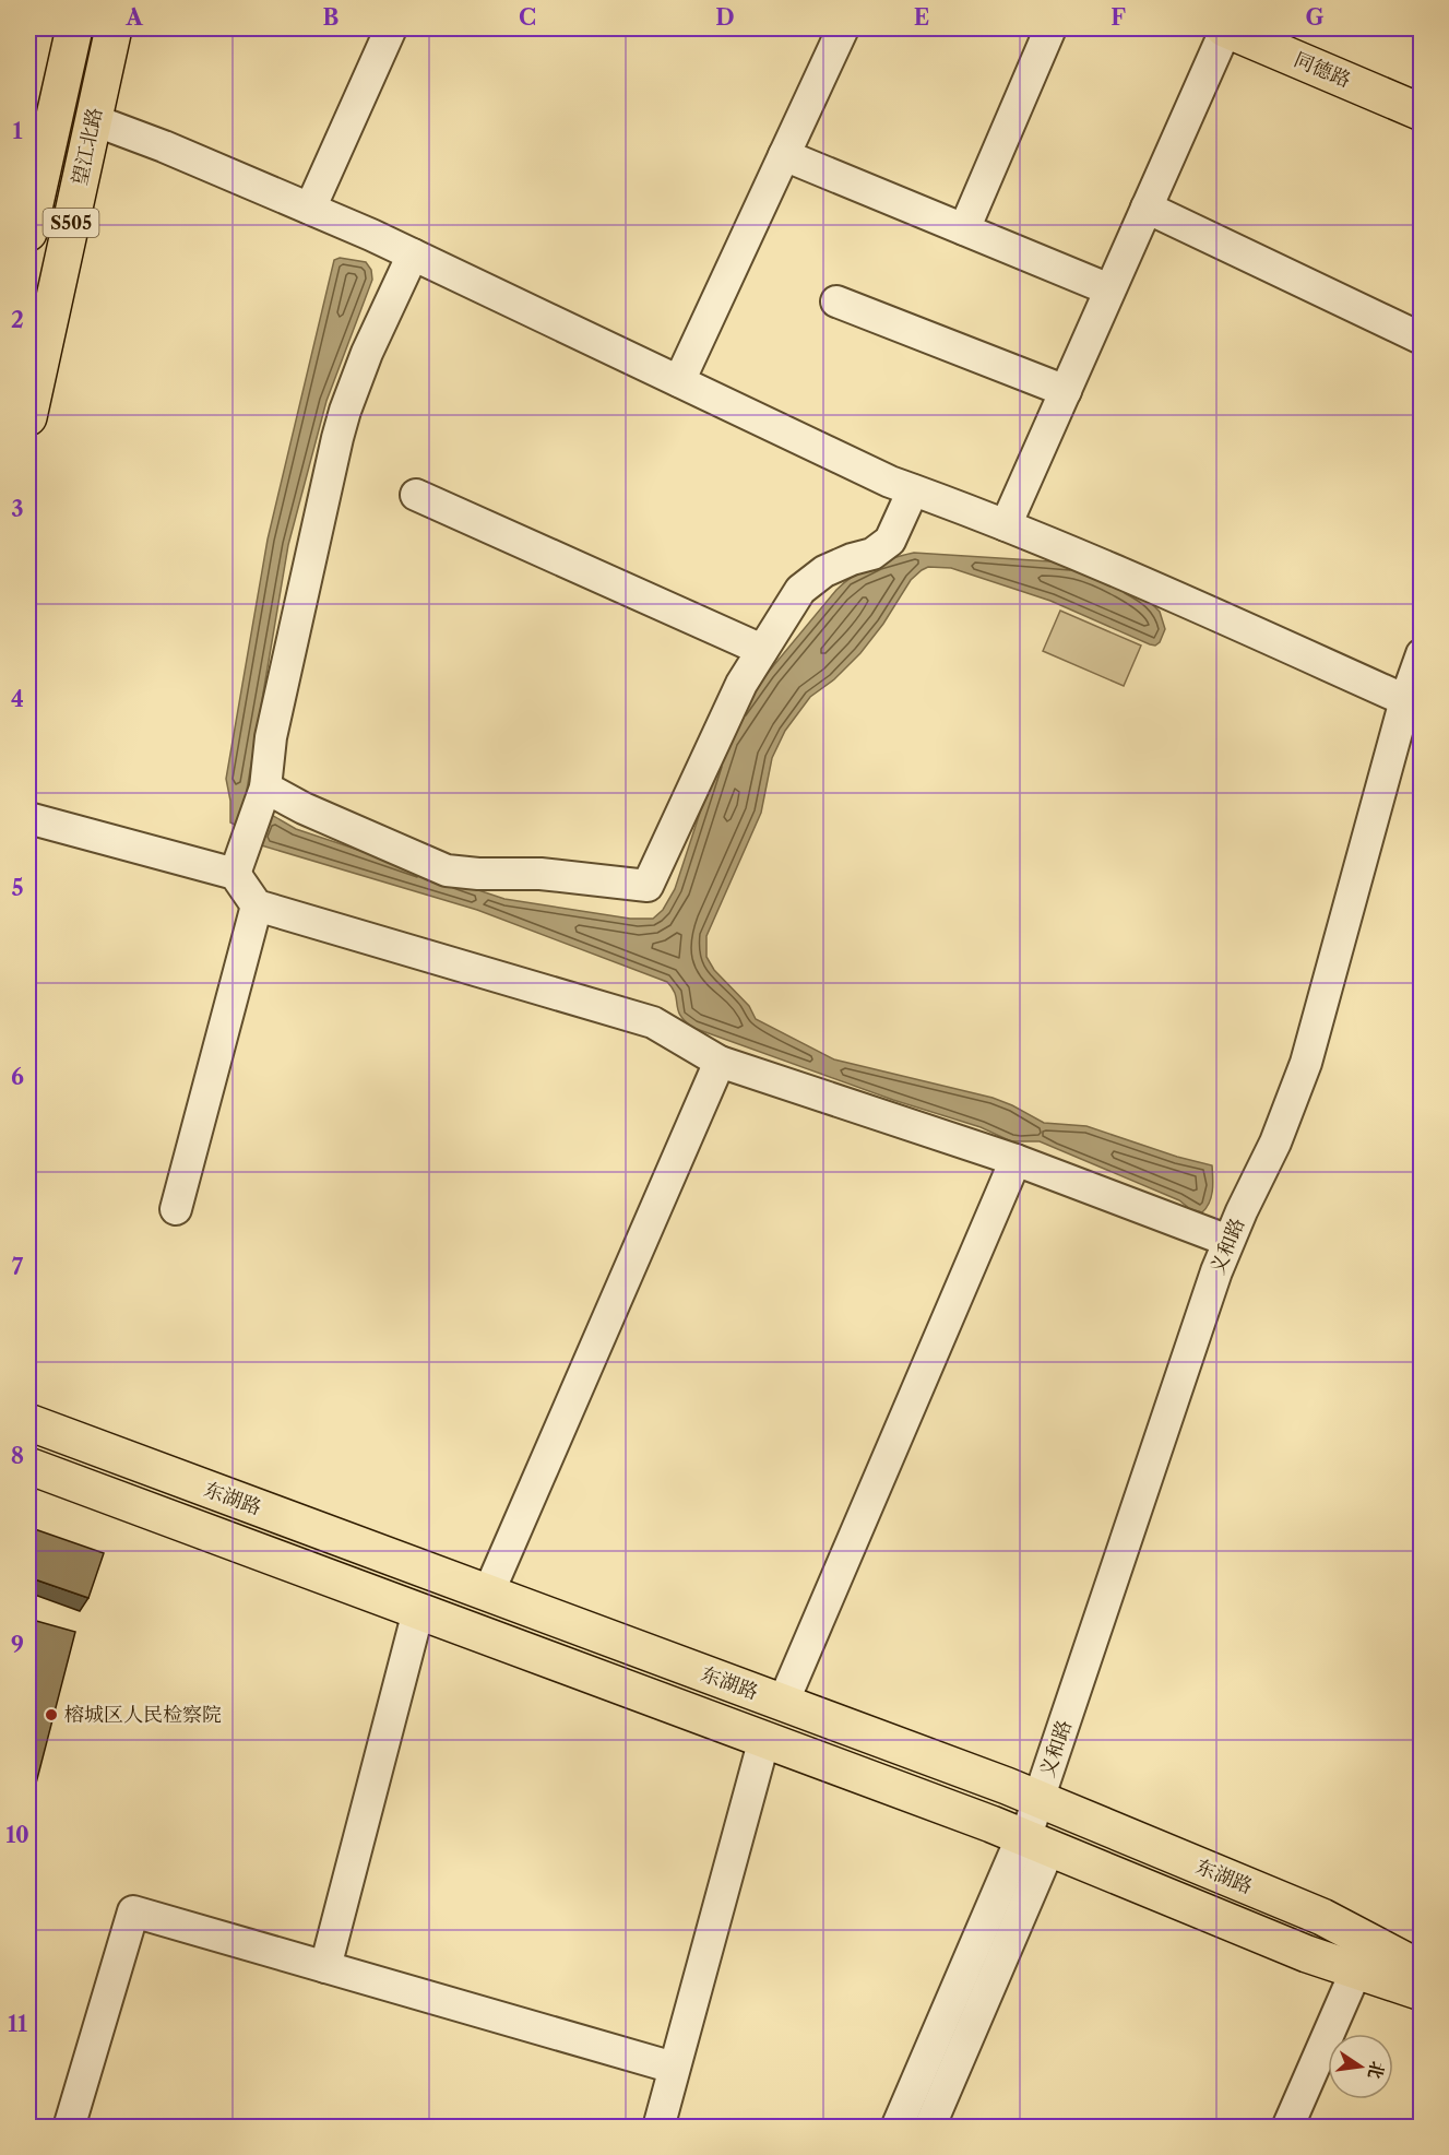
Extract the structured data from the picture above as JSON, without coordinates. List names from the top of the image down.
{
  "streets": {
    "main road": [
      "同德路",
      "望江北路",
      "S505",
      "东湖路"
    ],
    "street": ["义和路"]
  },
  "crossings": [
    ["义和路", "东湖路"]
  ],
  "places": ["榕城区人民检察院"],
  "north": "right",
  "grid": {
    "columns": [
      "A",
      "B",
      "C",
      "D",
      "E",
      "F",
      "G"
    ],
    "rows": [
      "1",
      "2",
      "3",
      "4",
      "5",
      "6",
      "7",
      "8",
      "9",
      "10",
      "11"
    ]
  }
}
